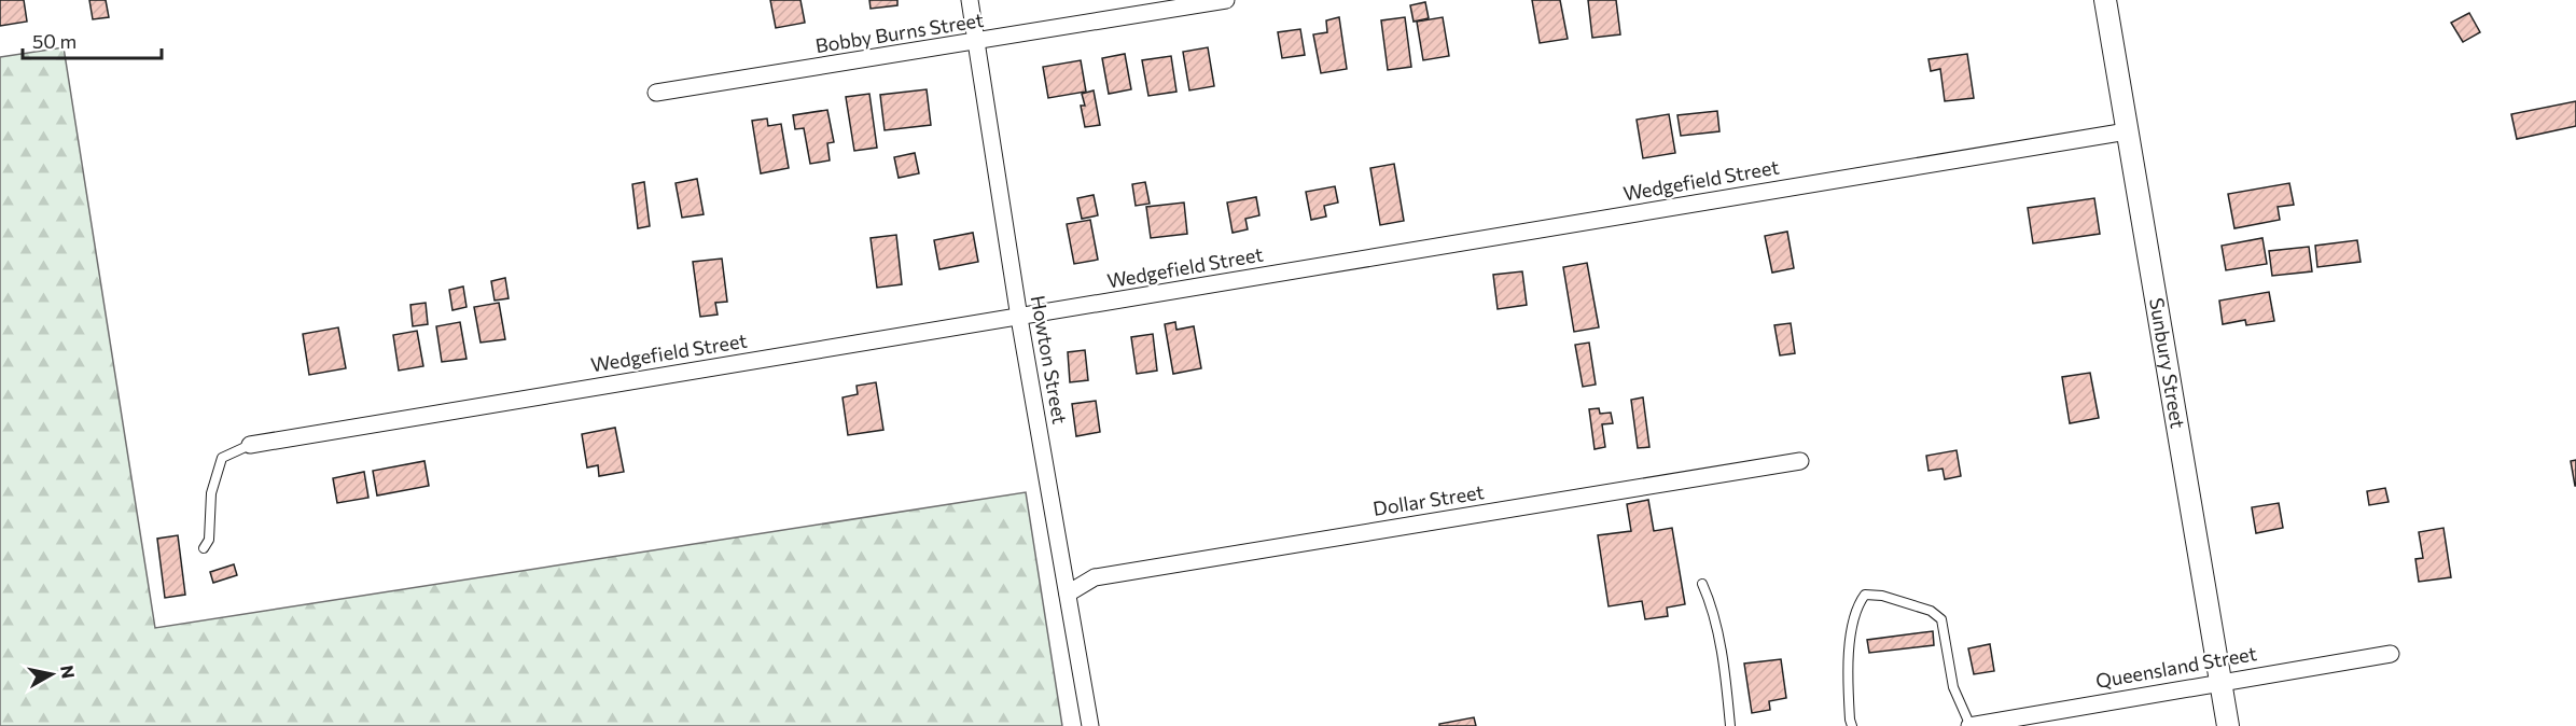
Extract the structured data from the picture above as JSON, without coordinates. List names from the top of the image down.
{
  "streets": {
    "street": [
      "Bobby Burns Street",
      "Wedgefield Street",
      "Howton Street",
      "Sunbury Street",
      "Dollar Street",
      "Queensland Street"
    ]
  },
  "crossings": [
    ["Bobby Burns Street", "Howton Street"],
    ["Wedgefield Street", "Howton Street"],
    ["Wedgefield Street", "Sunbury Street"],
    ["Howton Street", "Dollar Street"],
    ["Sunbury Street", "Queensland Street"]
  ],
  "scale_bar": "50 m",
  "north": "right"
}
